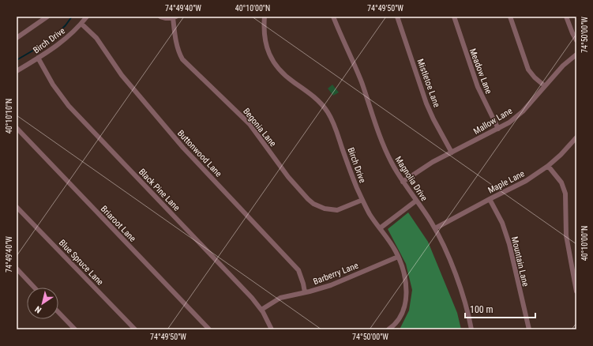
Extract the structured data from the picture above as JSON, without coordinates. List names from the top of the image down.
{
  "streets": {
    "street": [
      "Birch Drive",
      "Meadow Lane",
      "Mistletoe Lane",
      "Mallow Lane",
      "Begonia Lane",
      "Buttonwood Lane",
      "Magnolia Drive",
      "Maple Lane",
      "Black Pine Lane",
      "Briaroot Lane",
      "Mountain Lane",
      "Blue Spruce Lane",
      "Barberry Lane"
    ]
  },
  "crossings": [
    ["Birch Drive", "Begonia Lane"],
    ["Birch Drive", "Buttonwood Lane"],
    ["Birch Drive", "Black Pine Lane"],
    ["Birch Drive", "Barberry Lane"],
    ["Meadow Lane", "Mallow Lane"],
    ["Mistletoe Lane", "Mallow Lane"],
    ["Mallow Lane", "Magnolia Drive"],
    ["Buttonwood Lane", "Barberry Lane"],
    ["Magnolia Drive", "Maple Lane"],
    ["Maple Lane", "Mountain Lane"],
    ["Black Pine Lane", "Barberry Lane"]
  ],
  "scale_bar": "100 m",
  "north": "bottom left",
  "coordinates": [
    "74°49'40\"W",
    "40°10'00\"N",
    "74°49'50\"W",
    "74°50'00\"W",
    "40°10'10\"N"
  ]
}
